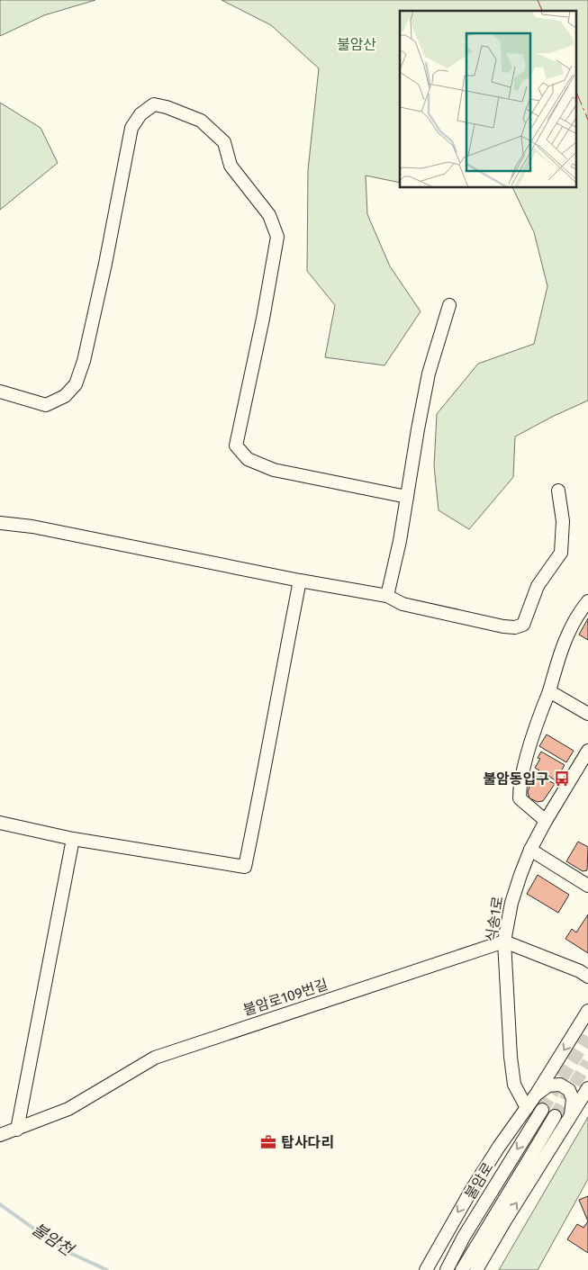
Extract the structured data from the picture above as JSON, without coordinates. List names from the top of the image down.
{
  "streets": {
    "street": ["식송1로", "불암로109번길", "불암로"]
  },
  "crossings": [
    ["식송1로", "불암로109번길"]
  ],
  "water": ["불암천"],
  "parks": ["불암산"],
  "places": {
    "bus stop": ["불암동입구"],
    "office": ["탑사다리"]
  }
}
